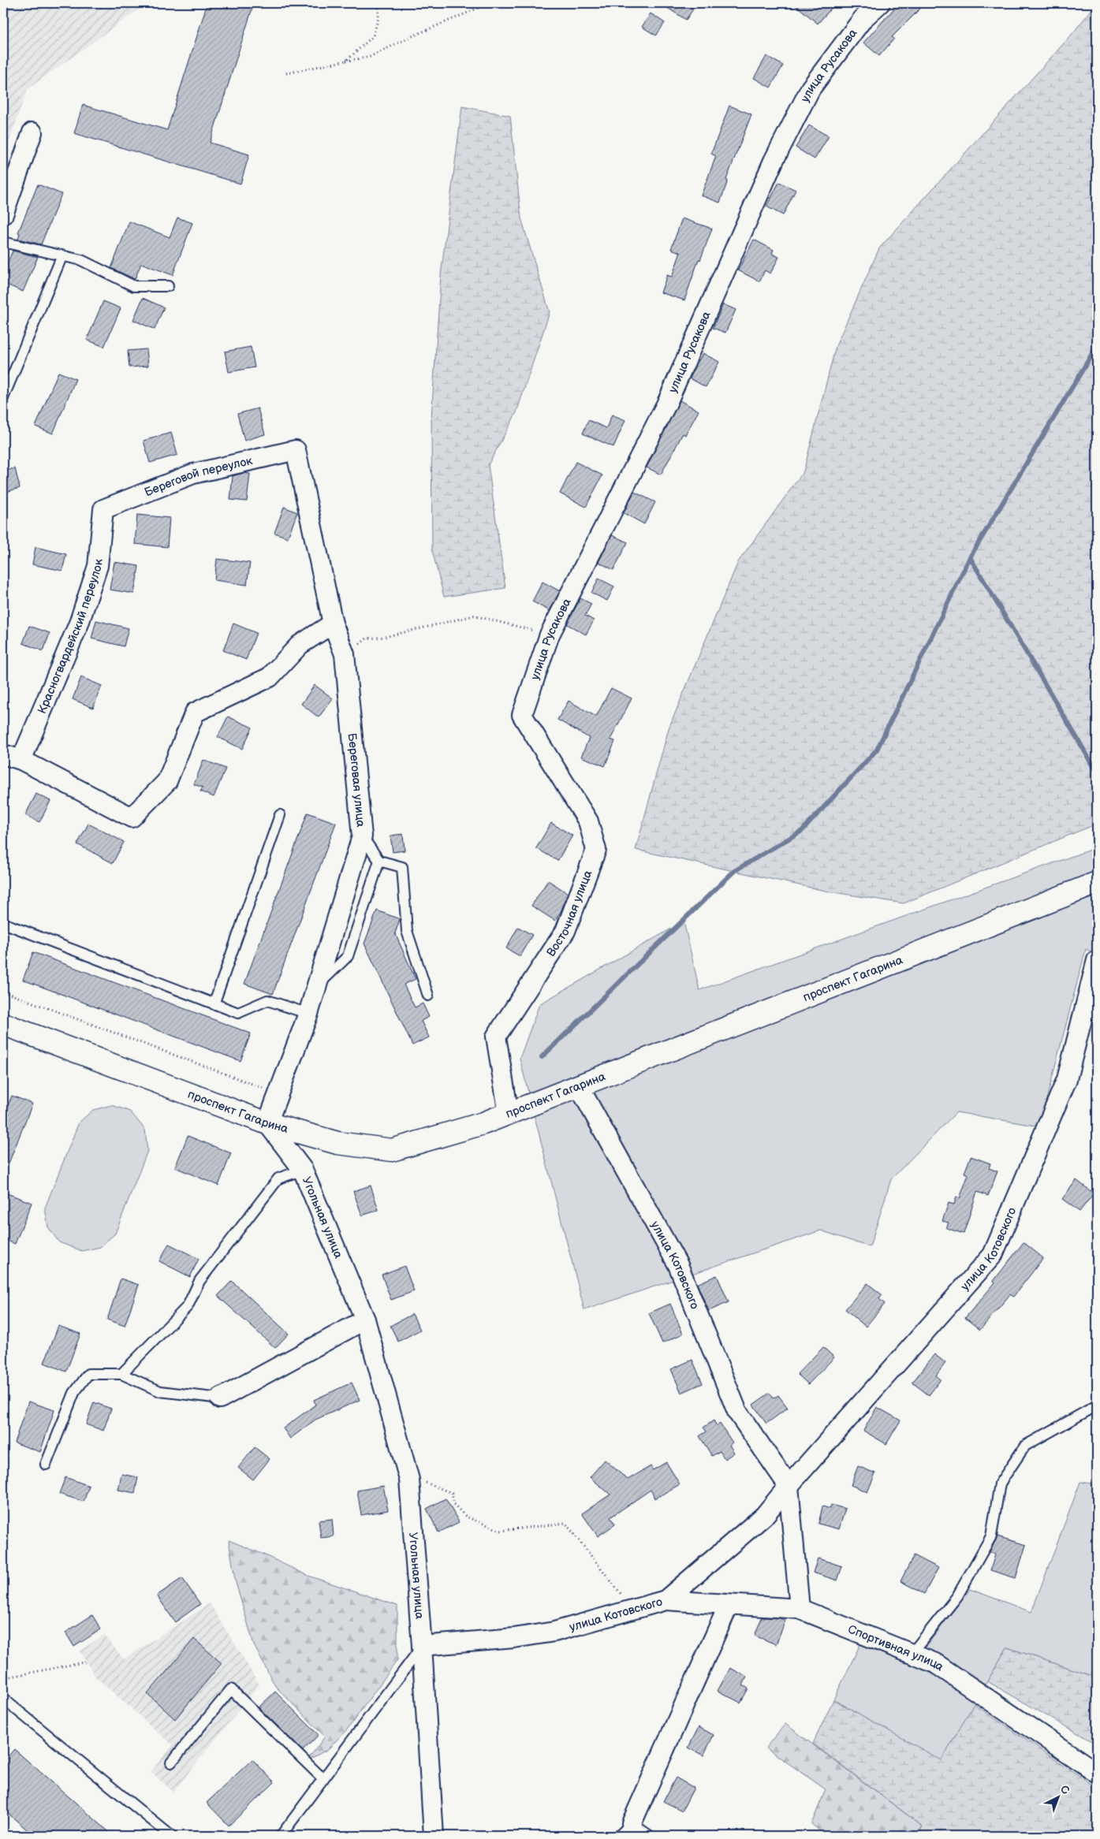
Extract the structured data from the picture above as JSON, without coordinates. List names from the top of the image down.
{
  "streets": {
    "main road": ["проспект Гагарина"],
    "street": [
      "улица Русакова",
      "Береговой переулок",
      "Красногвардейский переулок",
      "Береговая улица",
      "Восточная улица",
      "Угольная улица",
      "улица Котовского",
      "Спортивная улица"
    ]
  },
  "crossings": [
    ["улица Русакова", "Восточная улица"],
    ["Береговой переулок", "Красногвардейский переулок"],
    ["Береговой переулок", "Береговая улица"],
    ["Береговая улица", "проспект Гагарина"],
    ["Береговая улица", "Угольная улица"],
    ["Восточная улица", "проспект Гагарина"],
    ["проспект Гагарина", "Угольная улица"],
    ["проспект Гагарина", "улица Котовского"],
    ["Угольная улица", "улица Котовского"],
    ["улица Котовского", "Спортивная улица"]
  ],
  "north": "top right"
}
